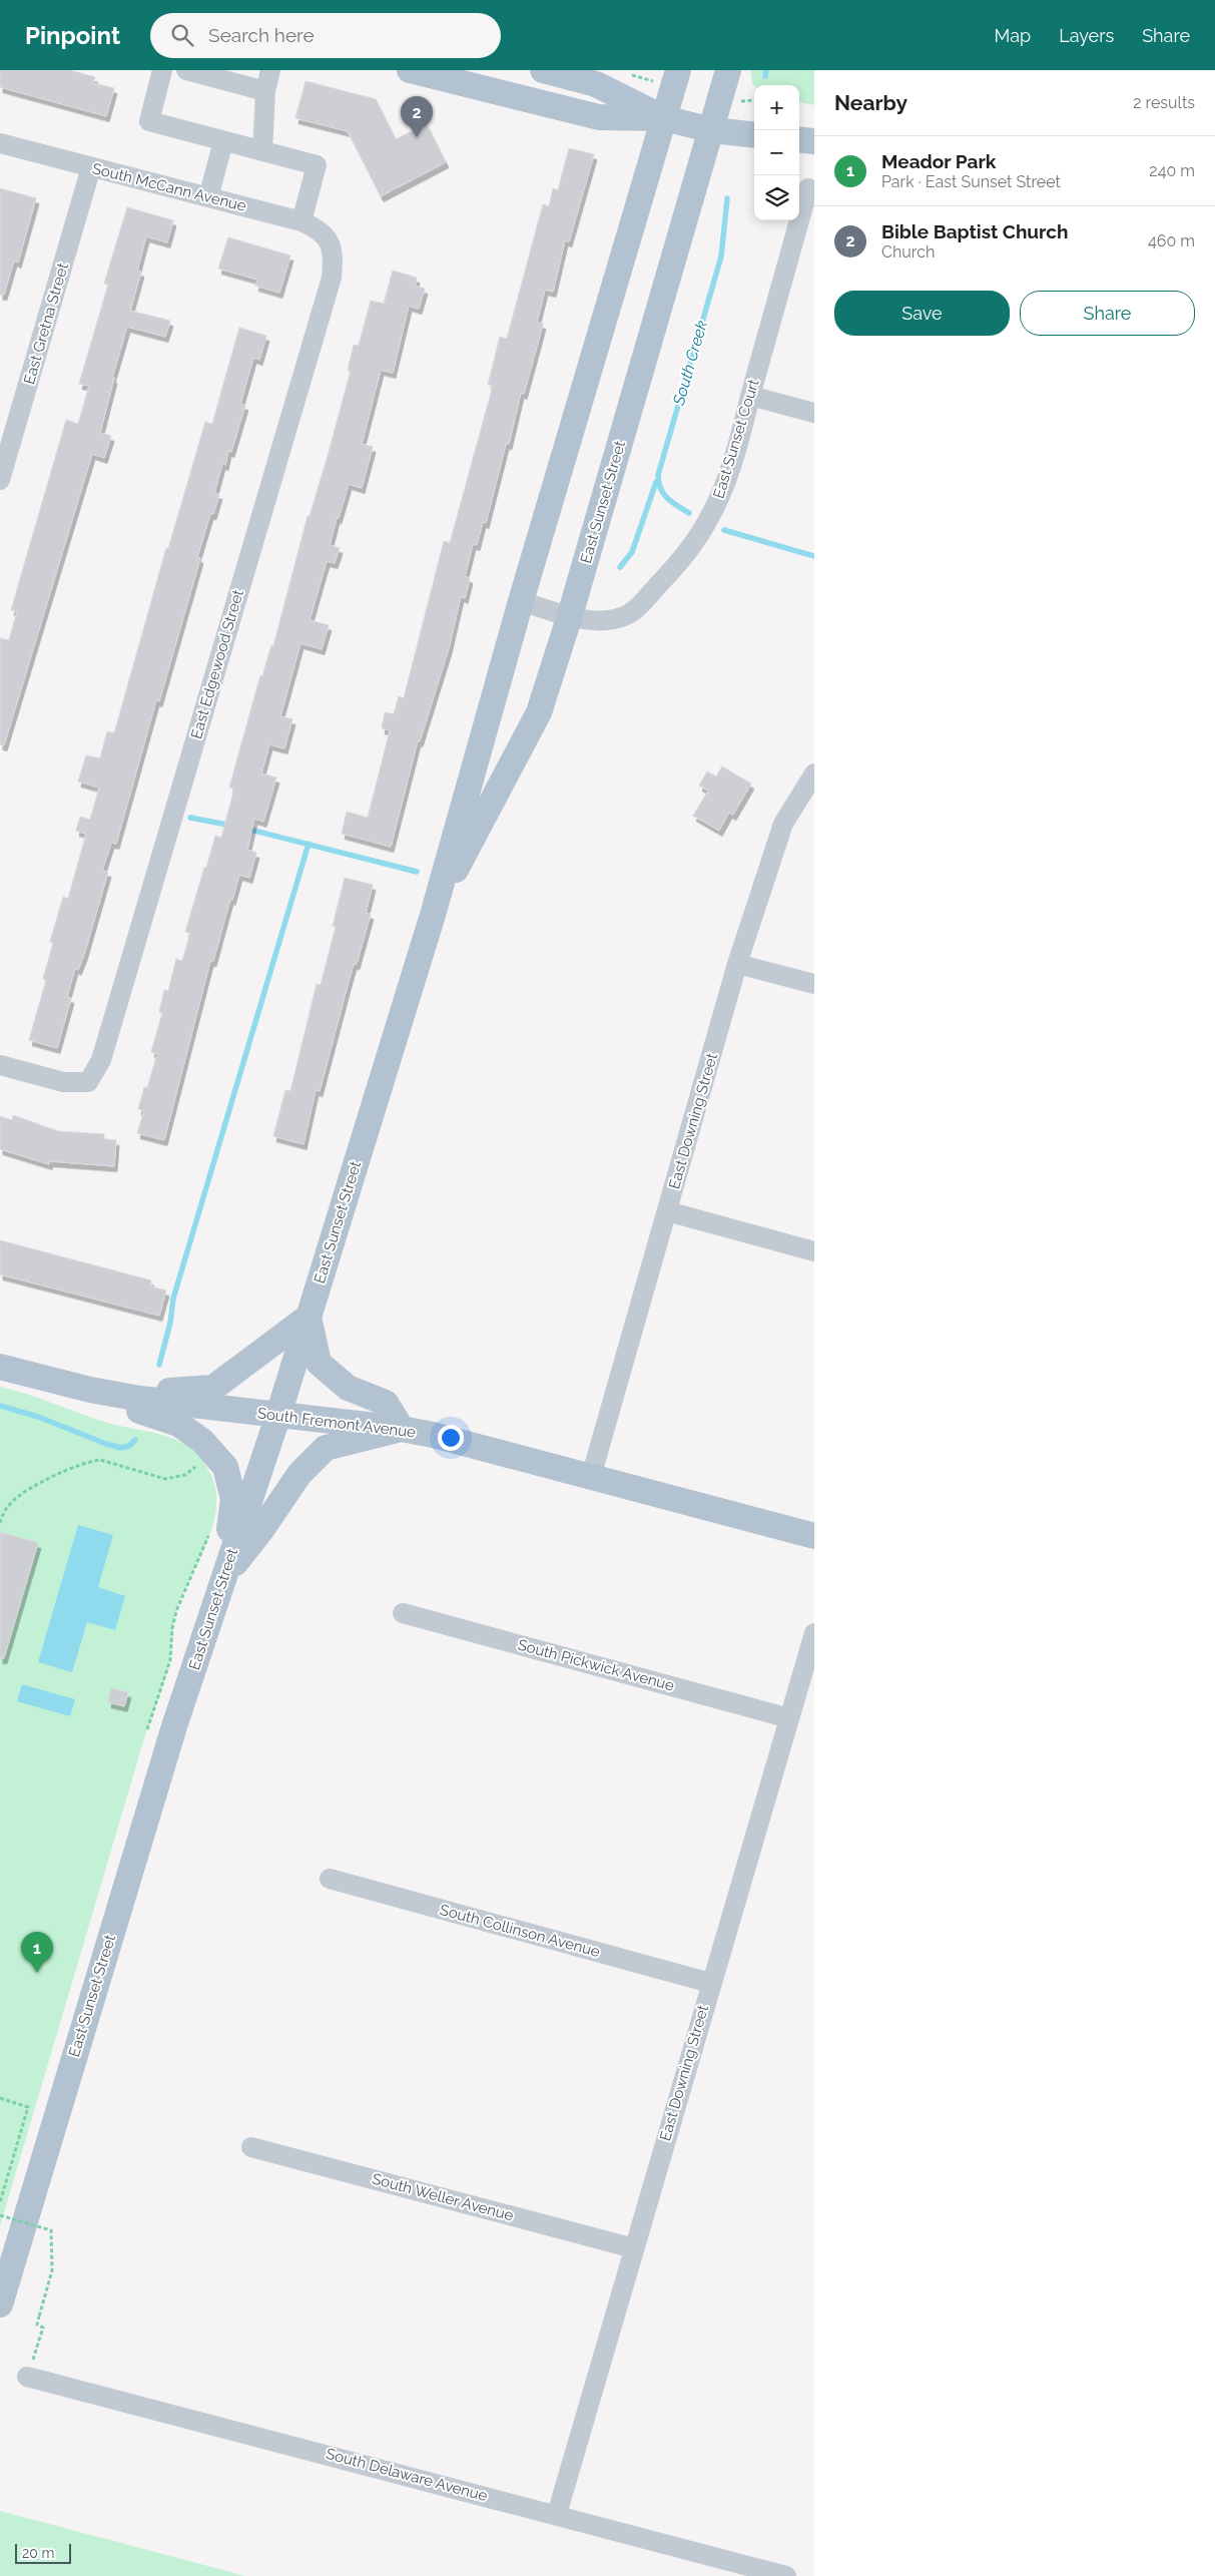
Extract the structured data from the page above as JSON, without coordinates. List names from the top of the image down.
{
  "streets": {
    "main road": ["East Sunset Street", "South Fremont Avenue"],
    "street": [
      "South McCann Avenue",
      "East Gretna Street",
      "East Sunset Court",
      "East Edgewood Street",
      "East Downing Street",
      "South Pickwick Avenue",
      "South Collinson Avenue",
      "South Weller Avenue",
      "South Delaware Avenue"
    ]
  },
  "crossings": [
    ["South McCann Avenue", "East Gretna Street"],
    ["South McCann Avenue", "East Edgewood Street"],
    ["East Sunset Court", "East Sunset Street"],
    ["East Sunset Street", "South Fremont Avenue"],
    ["East Downing Street", "South Fremont Avenue"],
    ["East Downing Street", "South Pickwick Avenue"],
    ["East Downing Street", "South Collinson Avenue"],
    ["East Downing Street", "South Weller Avenue"],
    ["East Downing Street", "South Delaware Avenue"]
  ],
  "water": ["South Creek"],
  "scale_bar": "20 m",
  "page": {
    "header": "Pinpoint",
    "search": "Search here",
    "nav": ["Map", "Layers", "Share"],
    "heading": ["Nearby", "2 results"],
    "map_buttons": ["+", "−"],
    "pins": ["2", "1"],
    "list": [
      {
        "mark": "1",
        "name": "Meador Park",
        "note": "Park · East Sunset Street",
        "value": "240 m"
      },
      {
        "mark": "2",
        "name": "Bible Baptist Church",
        "note": "Church",
        "value": "460 m"
      }
    ],
    "buttons": ["Save", "Share"],
    "scale": "20 m"
  }
}
